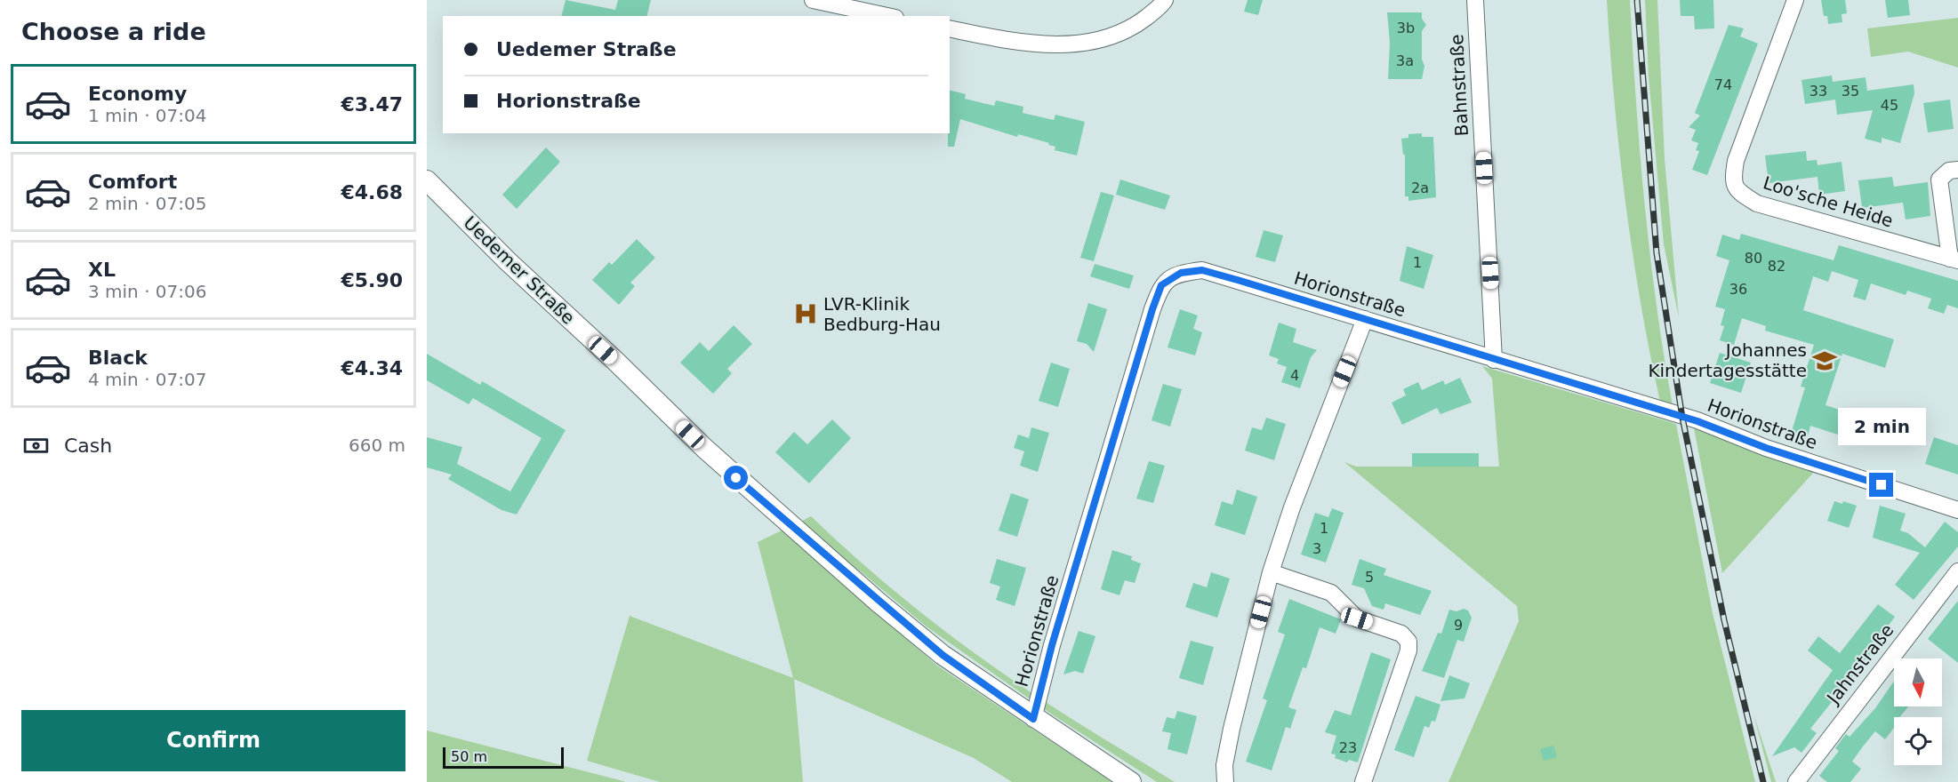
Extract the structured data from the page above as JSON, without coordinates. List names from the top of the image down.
{
  "streets": {
    "main road": ["Uedemer Straße"],
    "street": [
      "Bahnstraße",
      "Loo'sche Heide",
      "Horionstraße",
      "Jahnstraße"
    ]
  },
  "crossings": [
    ["Bahnstraße", "Horionstraße"],
    ["Uedemer Straße", "Horionstraße"]
  ],
  "places": {
    "hospital": ["LVR-Klinik Bedburg-Hau"],
    "school or university": ["Johannes Kindertagesstätte"]
  },
  "house_numbers": [
    "3b",
    "3a",
    "74",
    "33",
    "35",
    "45",
    "2a",
    "80",
    "1",
    "82",
    "36",
    "4",
    "1",
    "3",
    "5",
    "9",
    "23"
  ],
  "scale_bar": "50 m",
  "north": "bottom",
  "page": {
    "heading": "Choose a ride",
    "banner": ["Uedemer Straße", "Horionstraße"],
    "list": [
      {
        "name": "Economy",
        "note": "1 min · 07:04",
        "value": "€3.47"
      },
      {
        "name": "Comfort",
        "note": "2 min · 07:05",
        "value": "€4.68"
      },
      {
        "name": "XL",
        "note": "3 min · 07:06",
        "value": "€5.90"
      },
      {
        "name": "Black",
        "note": "4 min · 07:07",
        "value": "€4.34"
      }
    ],
    "bubble": "2 min",
    "pay": ["Cash", "660 m"],
    "buttons": "Confirm",
    "scale": "50 m"
  }
}
